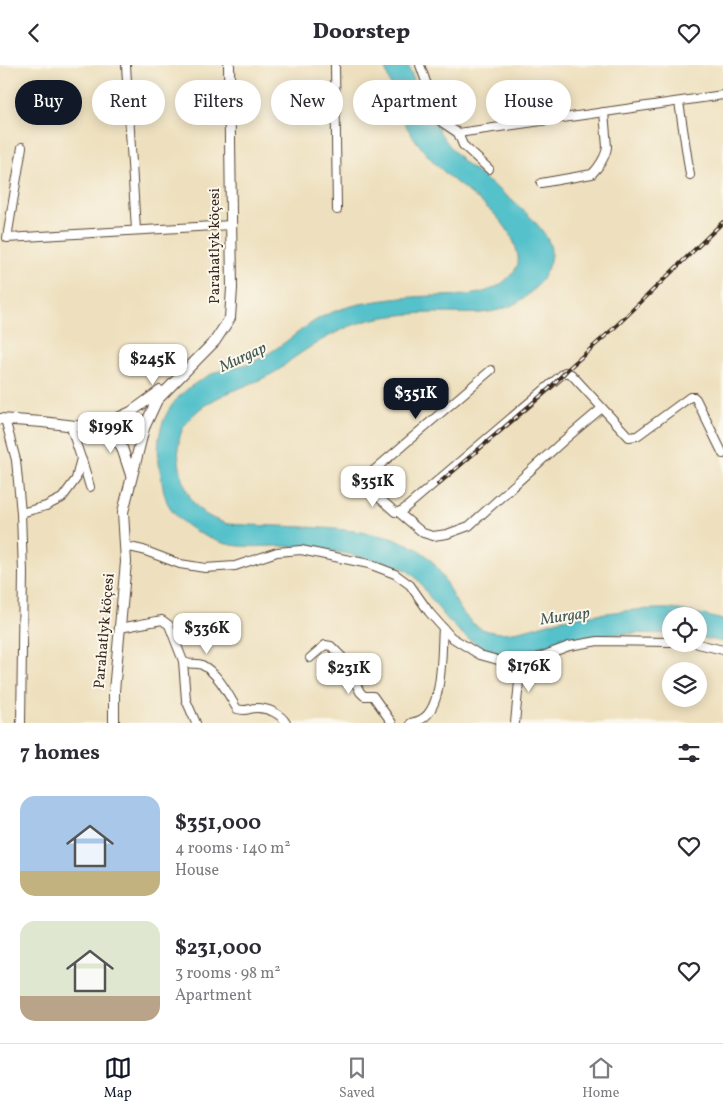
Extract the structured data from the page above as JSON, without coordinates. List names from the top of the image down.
{
  "streets": {
    "main road": ["Parahatlyk köçesi"]
  },
  "water": ["Murgap"],
  "page": {
    "header": "Doorstep",
    "chip": [
      "Buy",
      "Rent",
      "Filters",
      "New",
      "Apartment",
      "House"
    ],
    "price": [
      "$245K",
      "$351K",
      "$199K",
      "$351K",
      "$336K",
      "$176K",
      "$231K"
    ],
    "heading": "7 homes",
    "list": [
      {
        "name": "$351,000",
        "note": "4 rooms · 140 m² · House"
      },
      {
        "name": "$231,000",
        "note": "3 rooms · 98 m² · Apartment"
      }
    ],
    "tabs": ["Map", "Saved", "Home"]
  }
}
